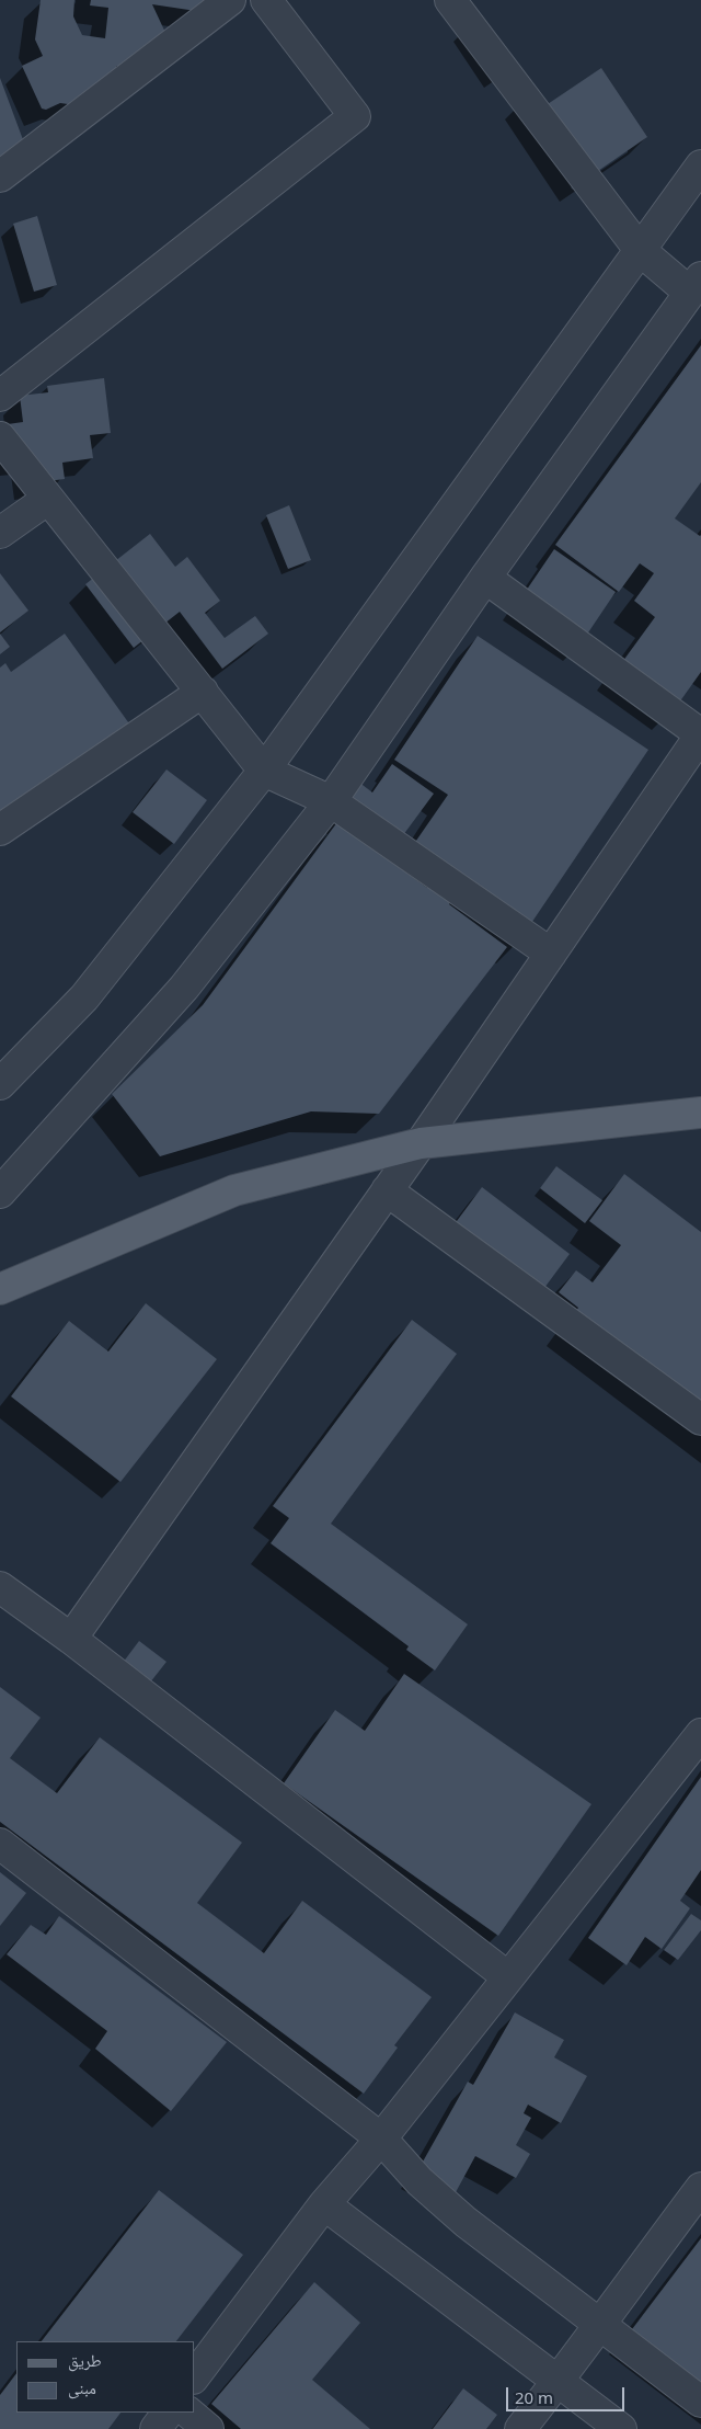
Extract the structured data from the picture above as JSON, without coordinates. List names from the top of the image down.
{
  "legend": ["طريق", "مبنى"],
  "scale_bar": "20 m"
}
